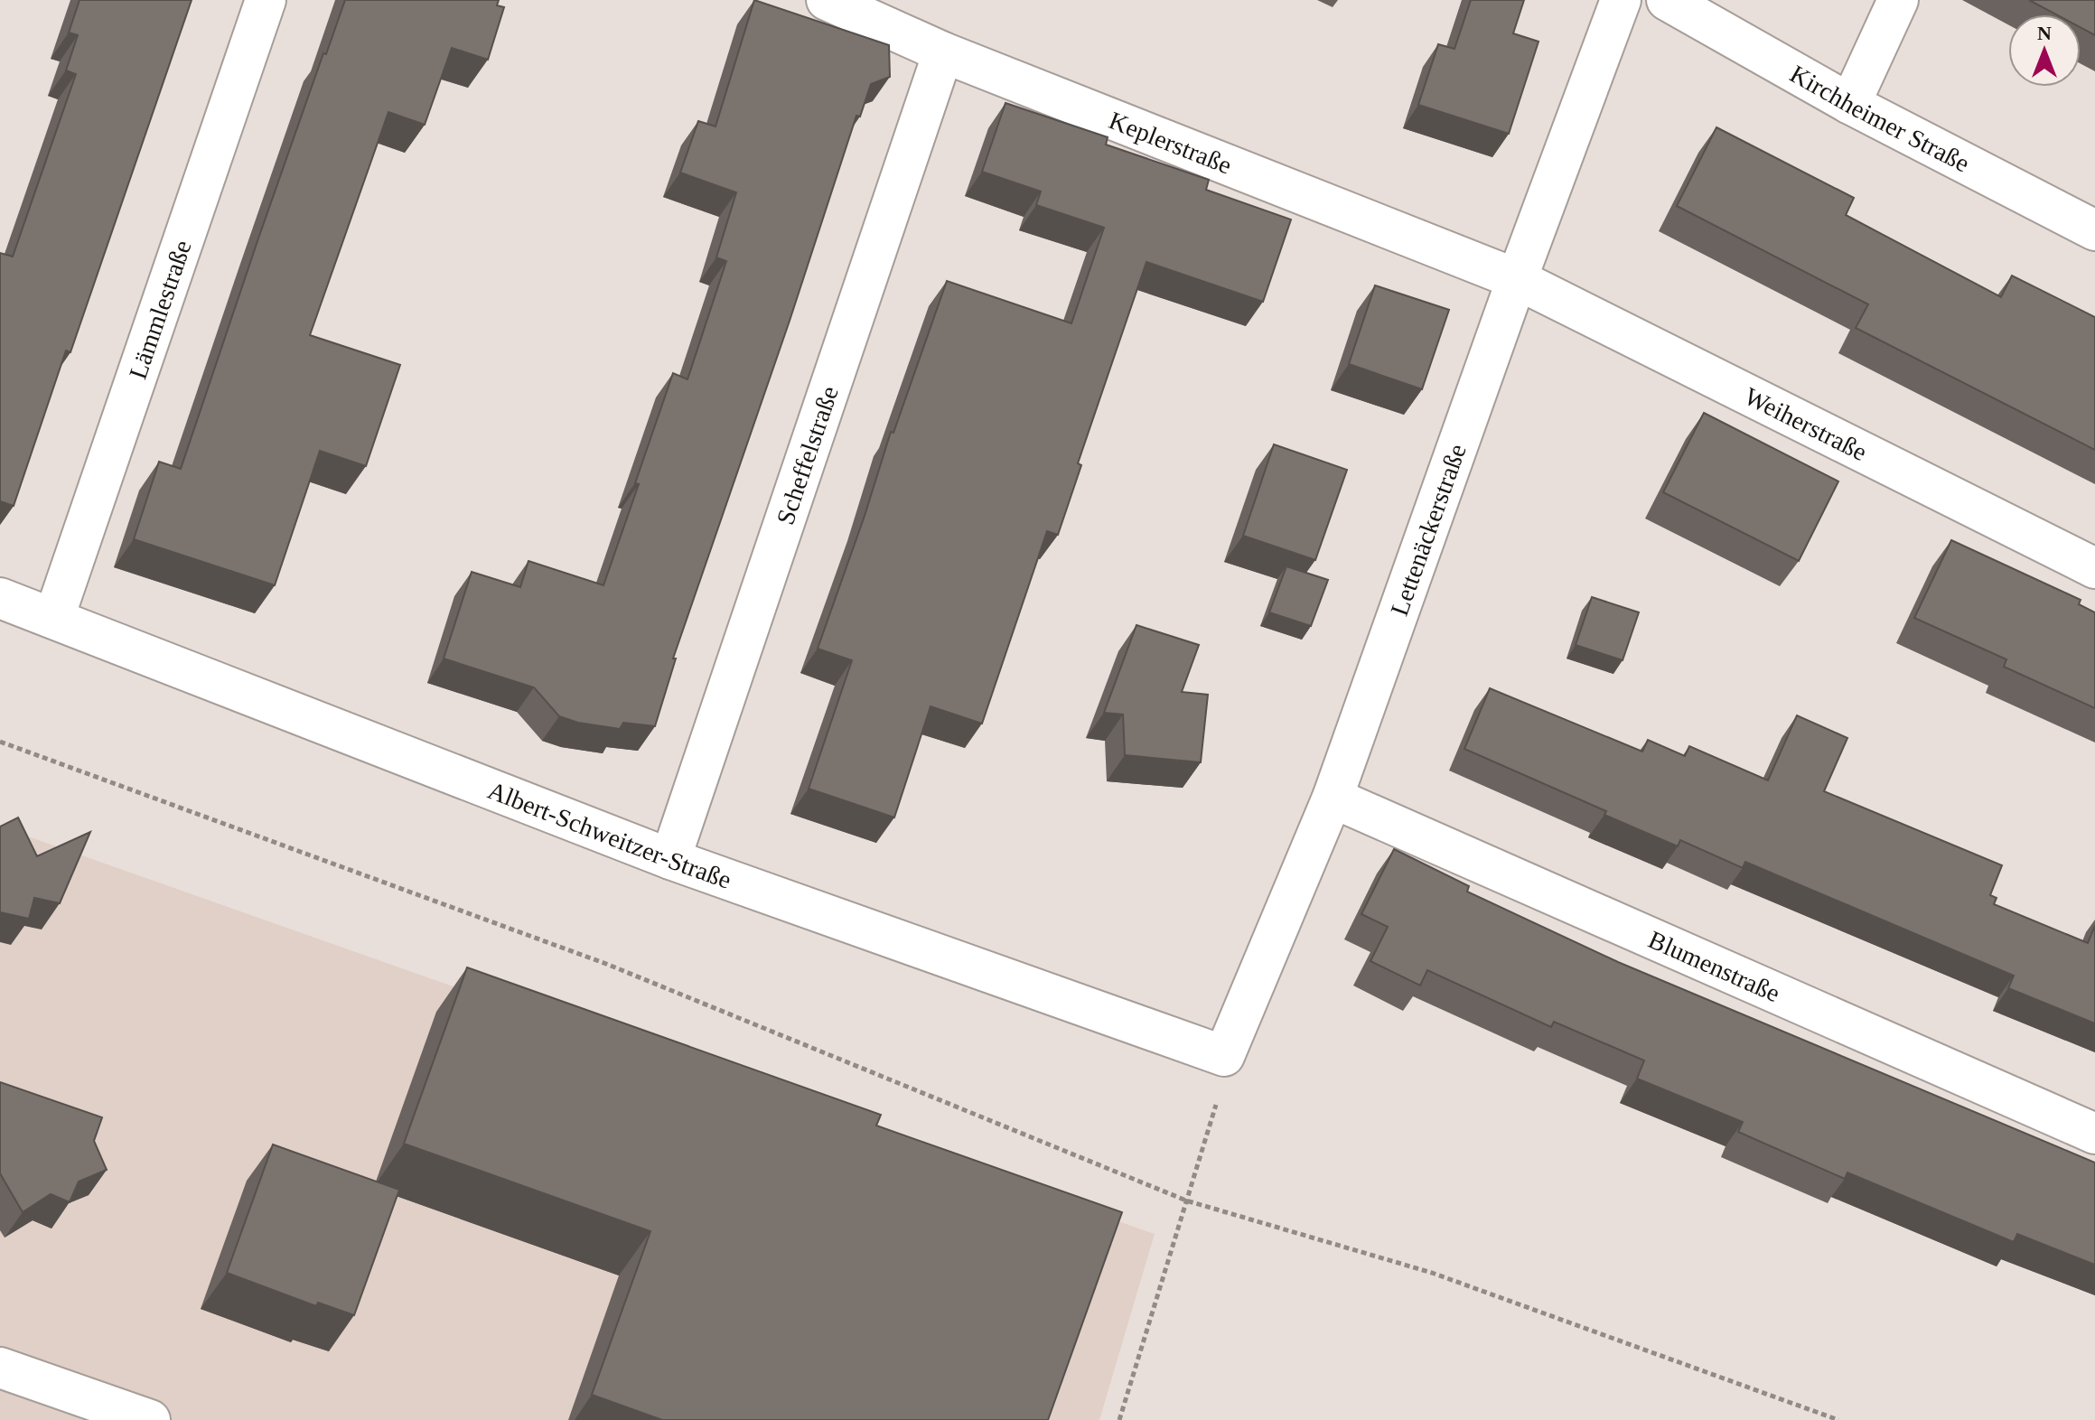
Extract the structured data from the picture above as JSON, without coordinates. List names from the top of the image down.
{
  "streets": {
    "street": [
      "Kirchheimer Straße",
      "Keplerstraße",
      "Lämmlestraße",
      "Weiherstraße",
      "Scheffelstraße",
      "Lettenäckerstraße",
      "Albert-Schweitzer-Straße",
      "Blumenstraße"
    ]
  },
  "crossings": [
    ["Keplerstraße", "Weiherstraße"],
    ["Keplerstraße", "Scheffelstraße"],
    ["Keplerstraße", "Lettenäckerstraße"],
    ["Lämmlestraße", "Albert-Schweitzer-Straße"],
    ["Weiherstraße", "Lettenäckerstraße"],
    ["Scheffelstraße", "Albert-Schweitzer-Straße"],
    ["Lettenäckerstraße", "Albert-Schweitzer-Straße"],
    ["Lettenäckerstraße", "Blumenstraße"]
  ],
  "north": "top"
}
